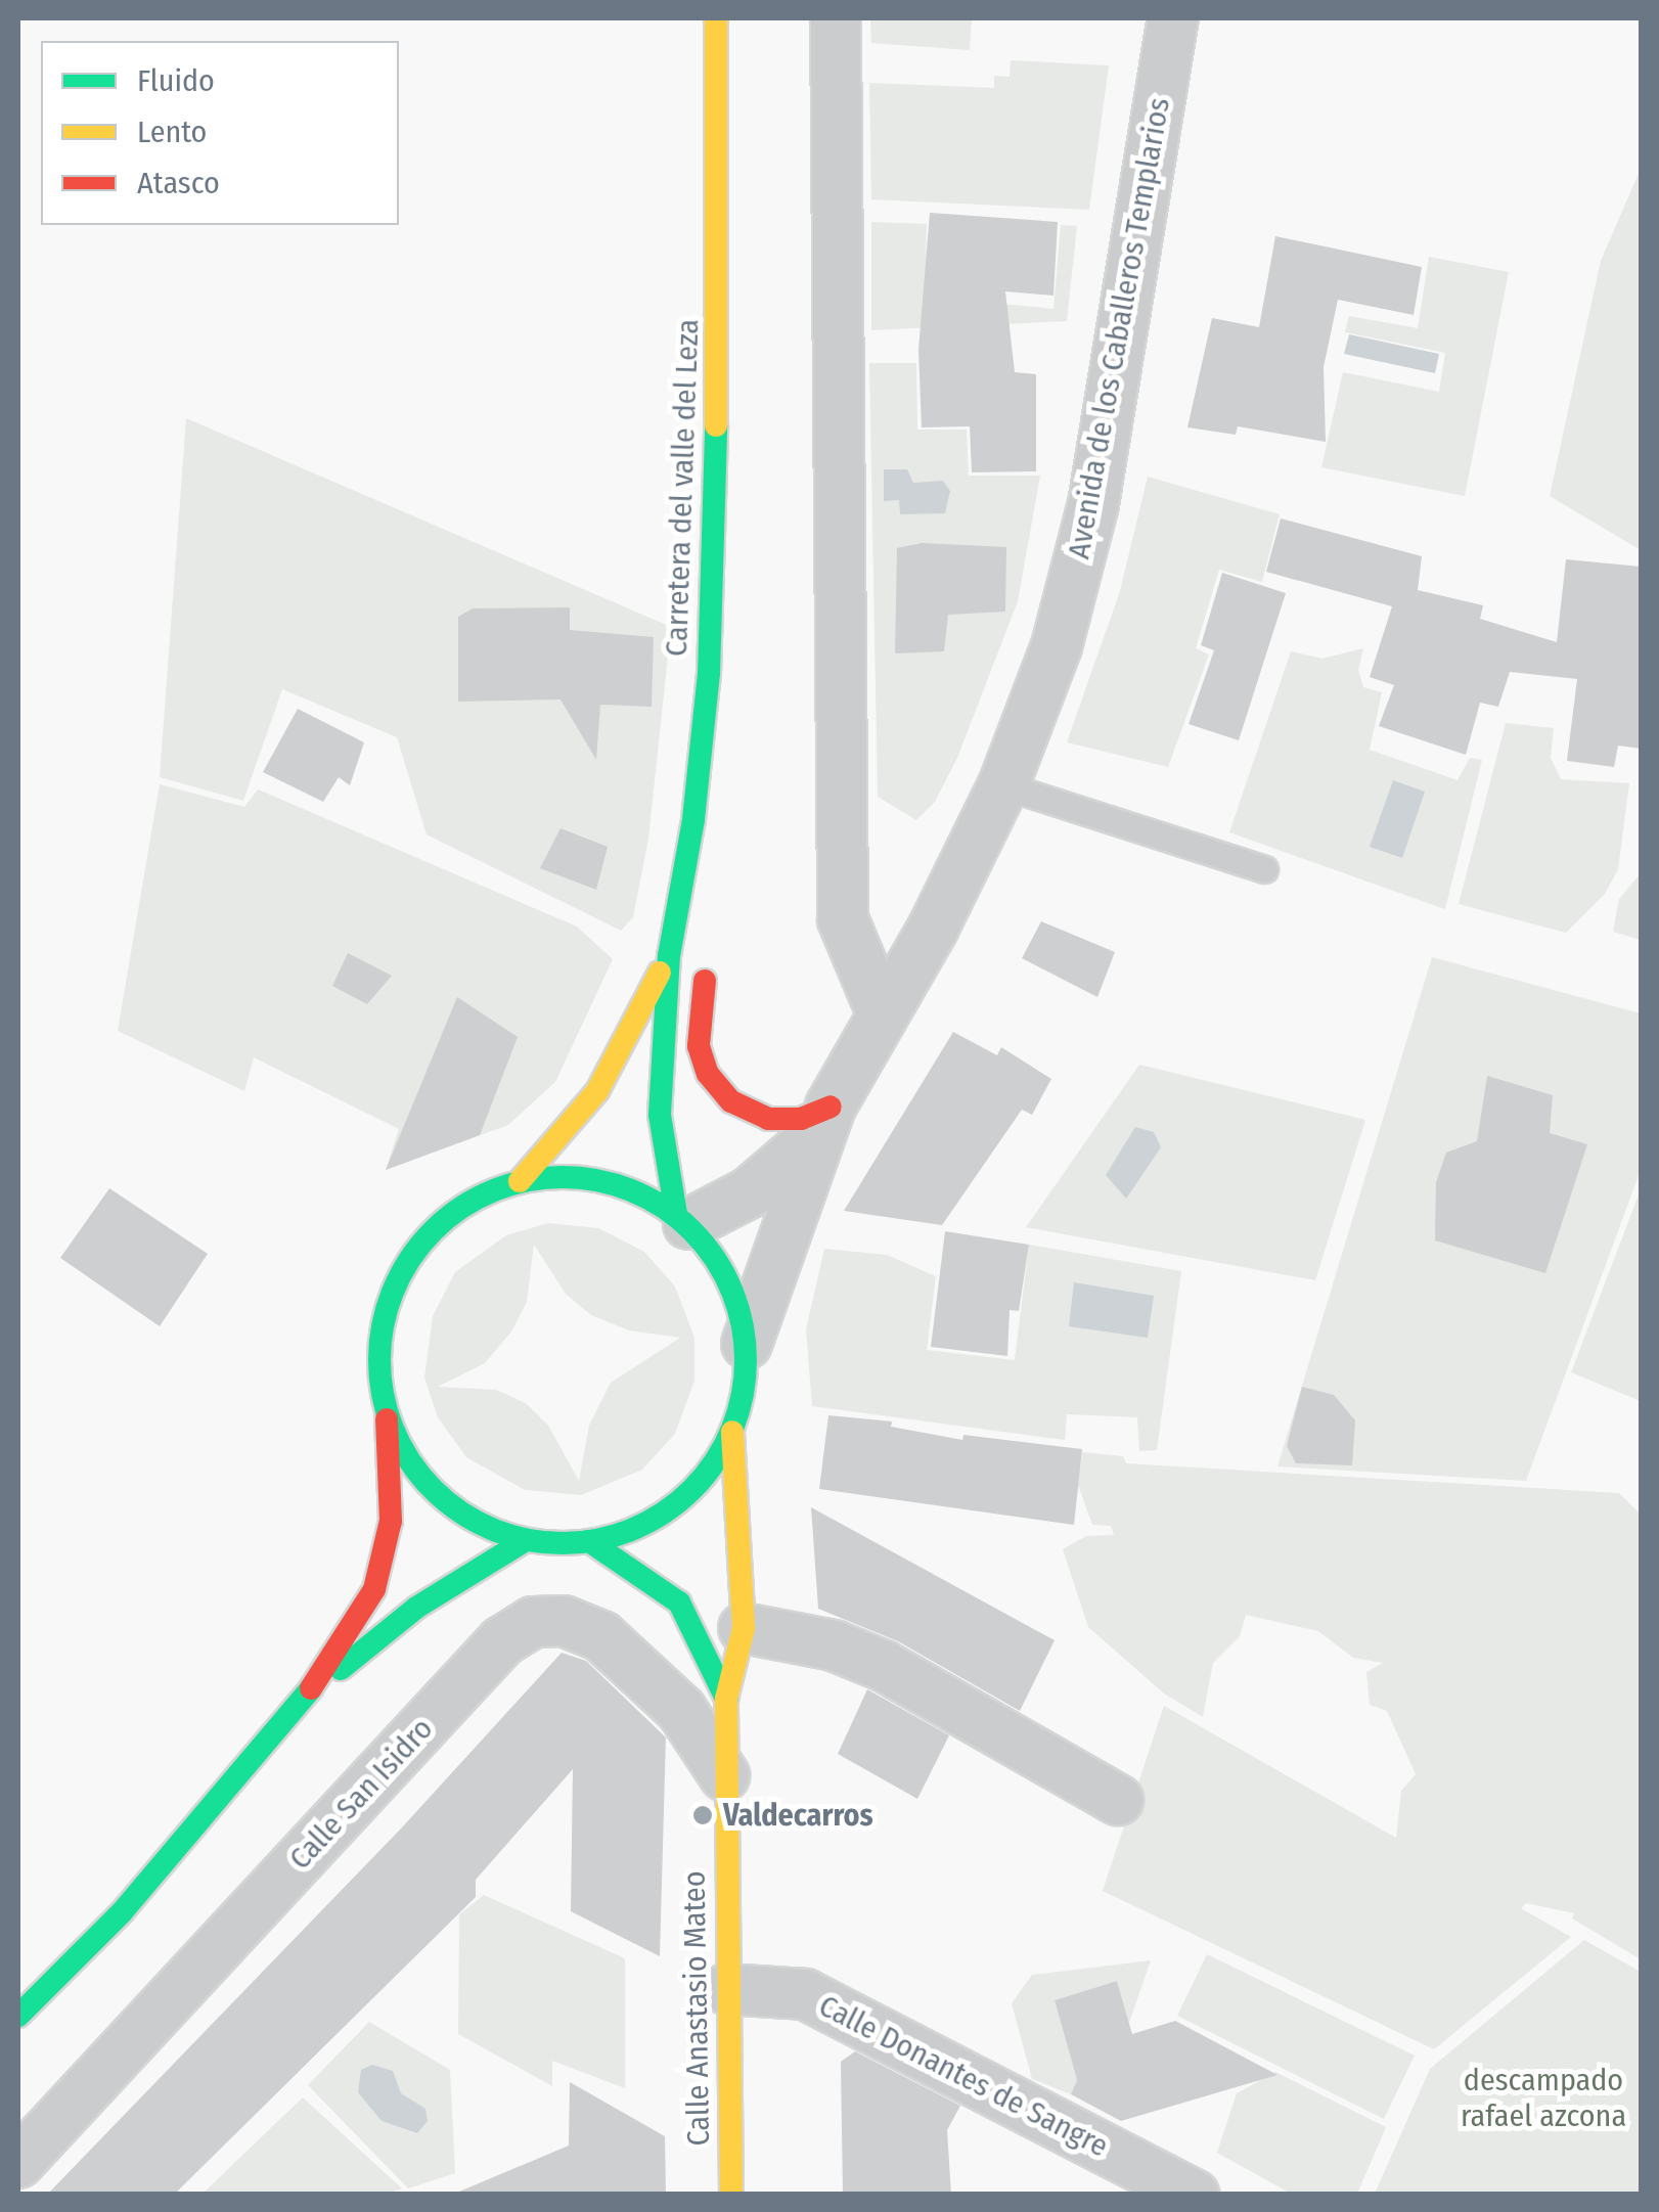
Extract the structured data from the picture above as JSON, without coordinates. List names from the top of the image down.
{
  "streets": {
    "main road": ["Carretera del valle del Leza", "Calle Anastasio Mateo"],
    "street": ["Avenida de los Caballeros Templarios", "Calle San Isidro", "Calle Donantes de Sangre"]
  },
  "crossings": [
    ["Calle San Isidro", "Calle Anastasio Mateo"],
    ["Calle Anastasio Mateo", "Calle Donantes de Sangre"]
  ],
  "parks": ["descampado rafael azcona"],
  "places": ["Valdecarros"],
  "legend": ["Fluido", "Lento", "Atasco"]
}
